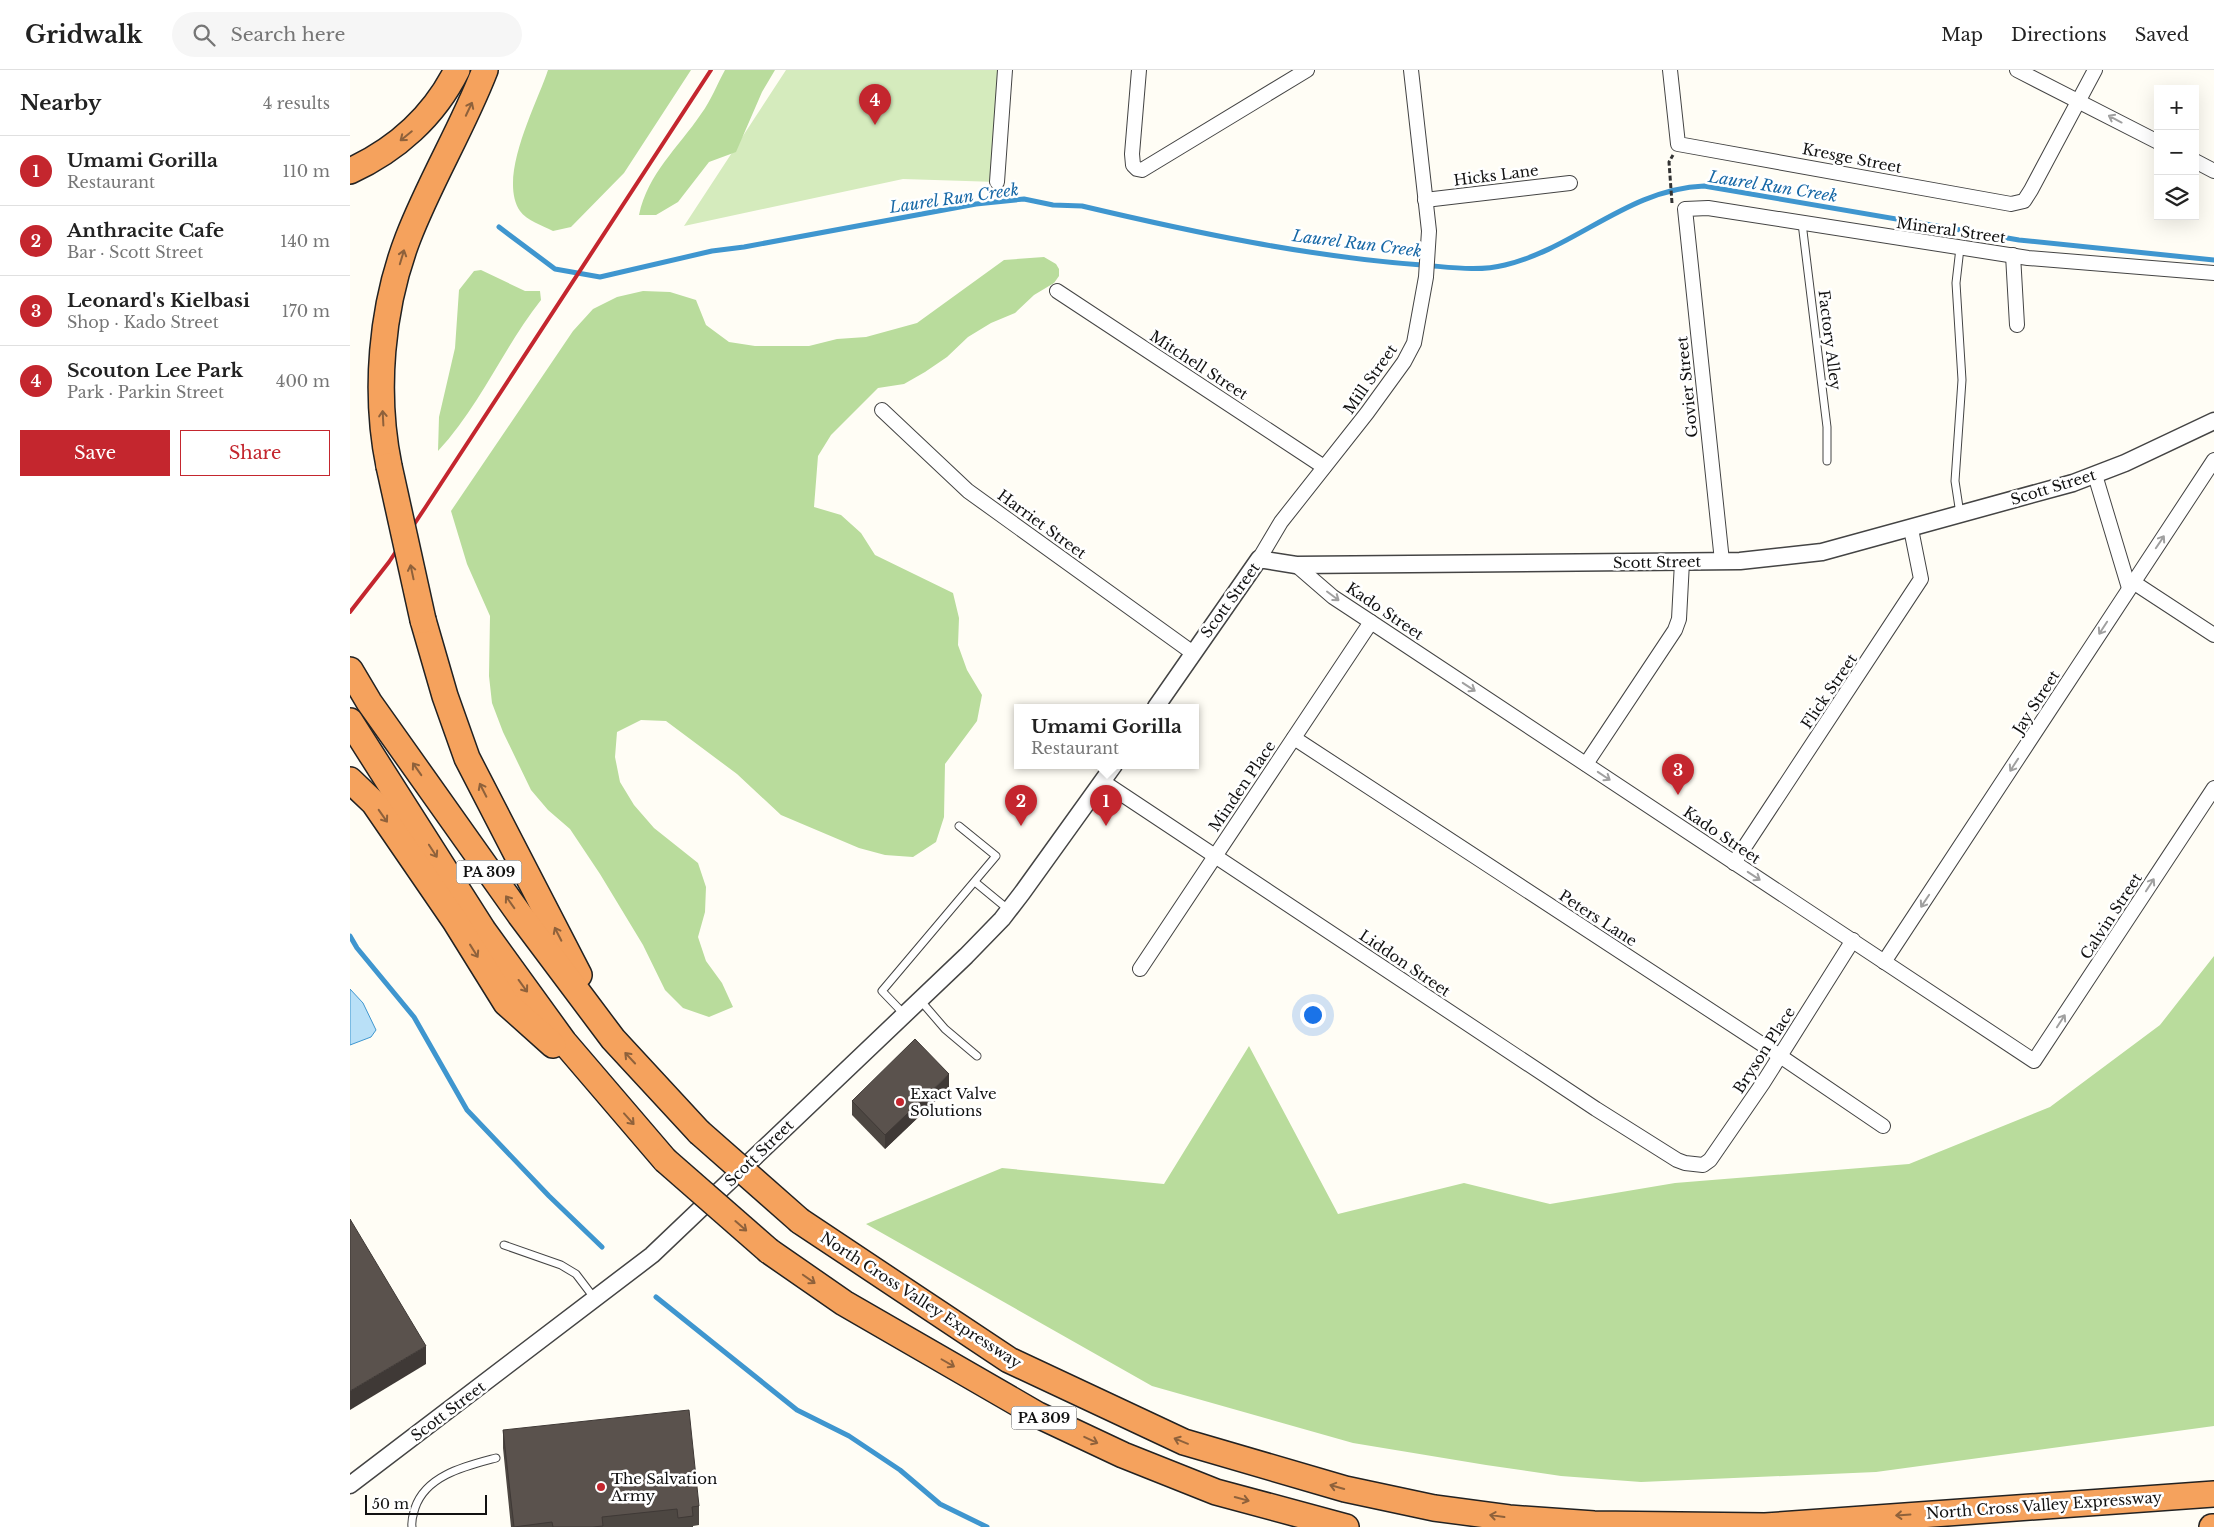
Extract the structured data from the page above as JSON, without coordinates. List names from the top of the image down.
{
  "streets": {
    "highway": ["PA 309", "North Cross Valley Expressway"],
    "street": [
      "Kresge Street",
      "Hicks Lane",
      "Mineral Street",
      "Mitchell Street",
      "Mill Street",
      "Govier Street",
      "Scott Street",
      "Harriet Street",
      "Kado Street",
      "Flick Street",
      "Jay Street",
      "Minden Place",
      "Calvin Street",
      "Peters Lane",
      "Liddon Street",
      "Bryson Place"
    ],
    "lane": ["Factory Alley"]
  },
  "crossings": [
    ["Hicks Lane", "Mill Street"],
    ["Mineral Street", "Factory Alley"],
    ["Mineral Street", "Govier Street"],
    ["Mitchell Street", "Mill Street"],
    ["Mill Street", "Scott Street"],
    ["Govier Street", "Scott Street"],
    ["Scott Street", "Harriet Street"],
    ["Scott Street", "Kado Street"],
    ["Scott Street", "Flick Street"],
    ["Scott Street", "Liddon Street"],
    ["Kado Street", "Flick Street"],
    ["Kado Street", "Jay Street"],
    ["Kado Street", "Minden Place"],
    ["Kado Street", "Calvin Street"],
    ["Kado Street", "Bryson Place"],
    ["Minden Place", "Peters Lane"],
    ["Minden Place", "Liddon Street"],
    ["Peters Lane", "Bryson Place"],
    ["Liddon Street", "Bryson Place"]
  ],
  "one_way": ["Kado Street", "Calvin Street"],
  "water": ["Laurel Run Creek"],
  "places": ["Exact Valve Solutions", "The Salvation Army"],
  "scale_bar": "50 m",
  "page": {
    "header": "Gridwalk",
    "search": "Search here",
    "nav": ["Map", "Directions", "Saved"],
    "heading": ["Nearby", "4 results"],
    "pins": [
      "4",
      "3",
      "1",
      "2"
    ],
    "map_buttons": ["+", "−"],
    "list": [
      {
        "mark": "1",
        "name": "Umami Gorilla",
        "note": "Restaurant",
        "value": "110 m"
      },
      {
        "mark": "2",
        "name": "Anthracite Cafe",
        "note": "Bar · Scott Street",
        "value": "140 m"
      },
      {
        "mark": "3",
        "name": "Leonard's Kielbasi",
        "note": "Shop · Kado Street",
        "value": "170 m"
      },
      {
        "mark": "4",
        "name": "Scouton Lee Park",
        "note": "Park · Parkin Street",
        "value": "400 m"
      }
    ],
    "buttons": ["Save", "Share"],
    "popup": ["Umami Gorilla", "Restaurant"],
    "scale": "50 m"
  }
}
